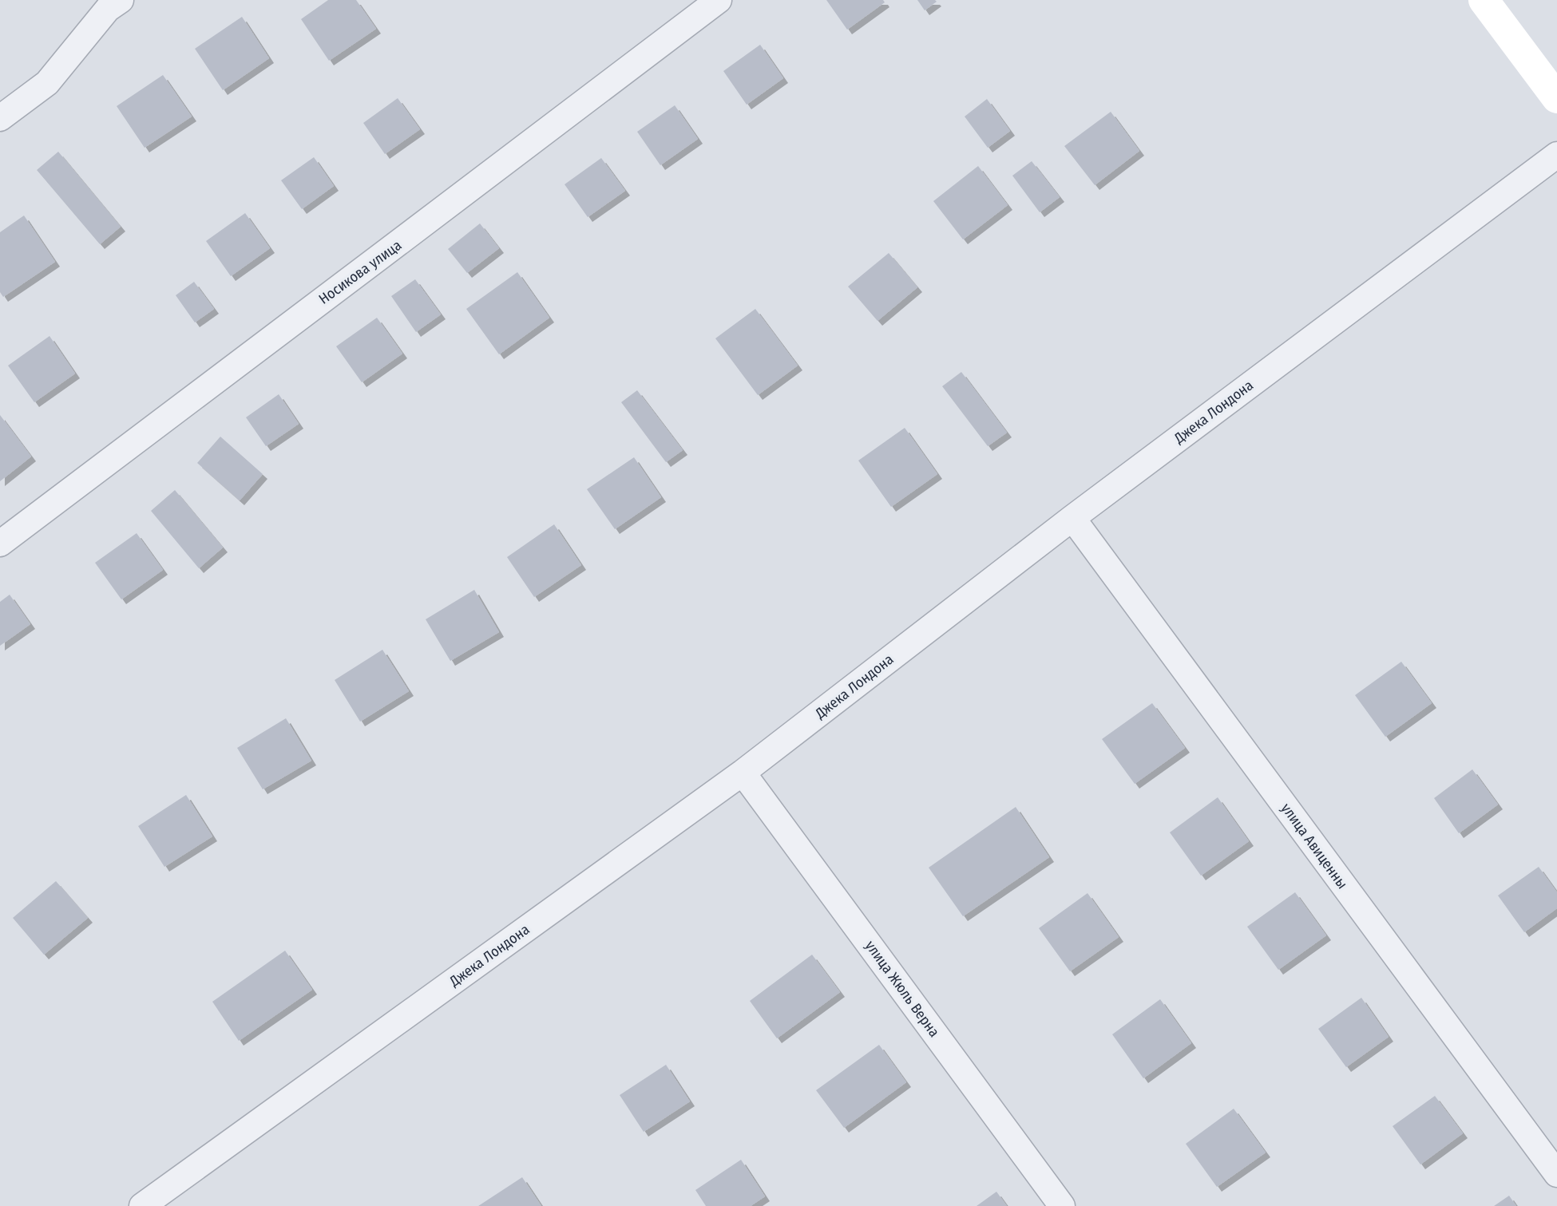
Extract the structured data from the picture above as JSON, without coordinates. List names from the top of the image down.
{
  "streets": {
    "street": [
      "Носикова улица",
      "Джека Лондона",
      "улица Авиценны",
      "улица Жюль Верна"
    ]
  },
  "crossings": [
    ["Джека Лондона", "улица Авиценны"],
    ["Джека Лондона", "улица Жюль Верна"]
  ]
}
